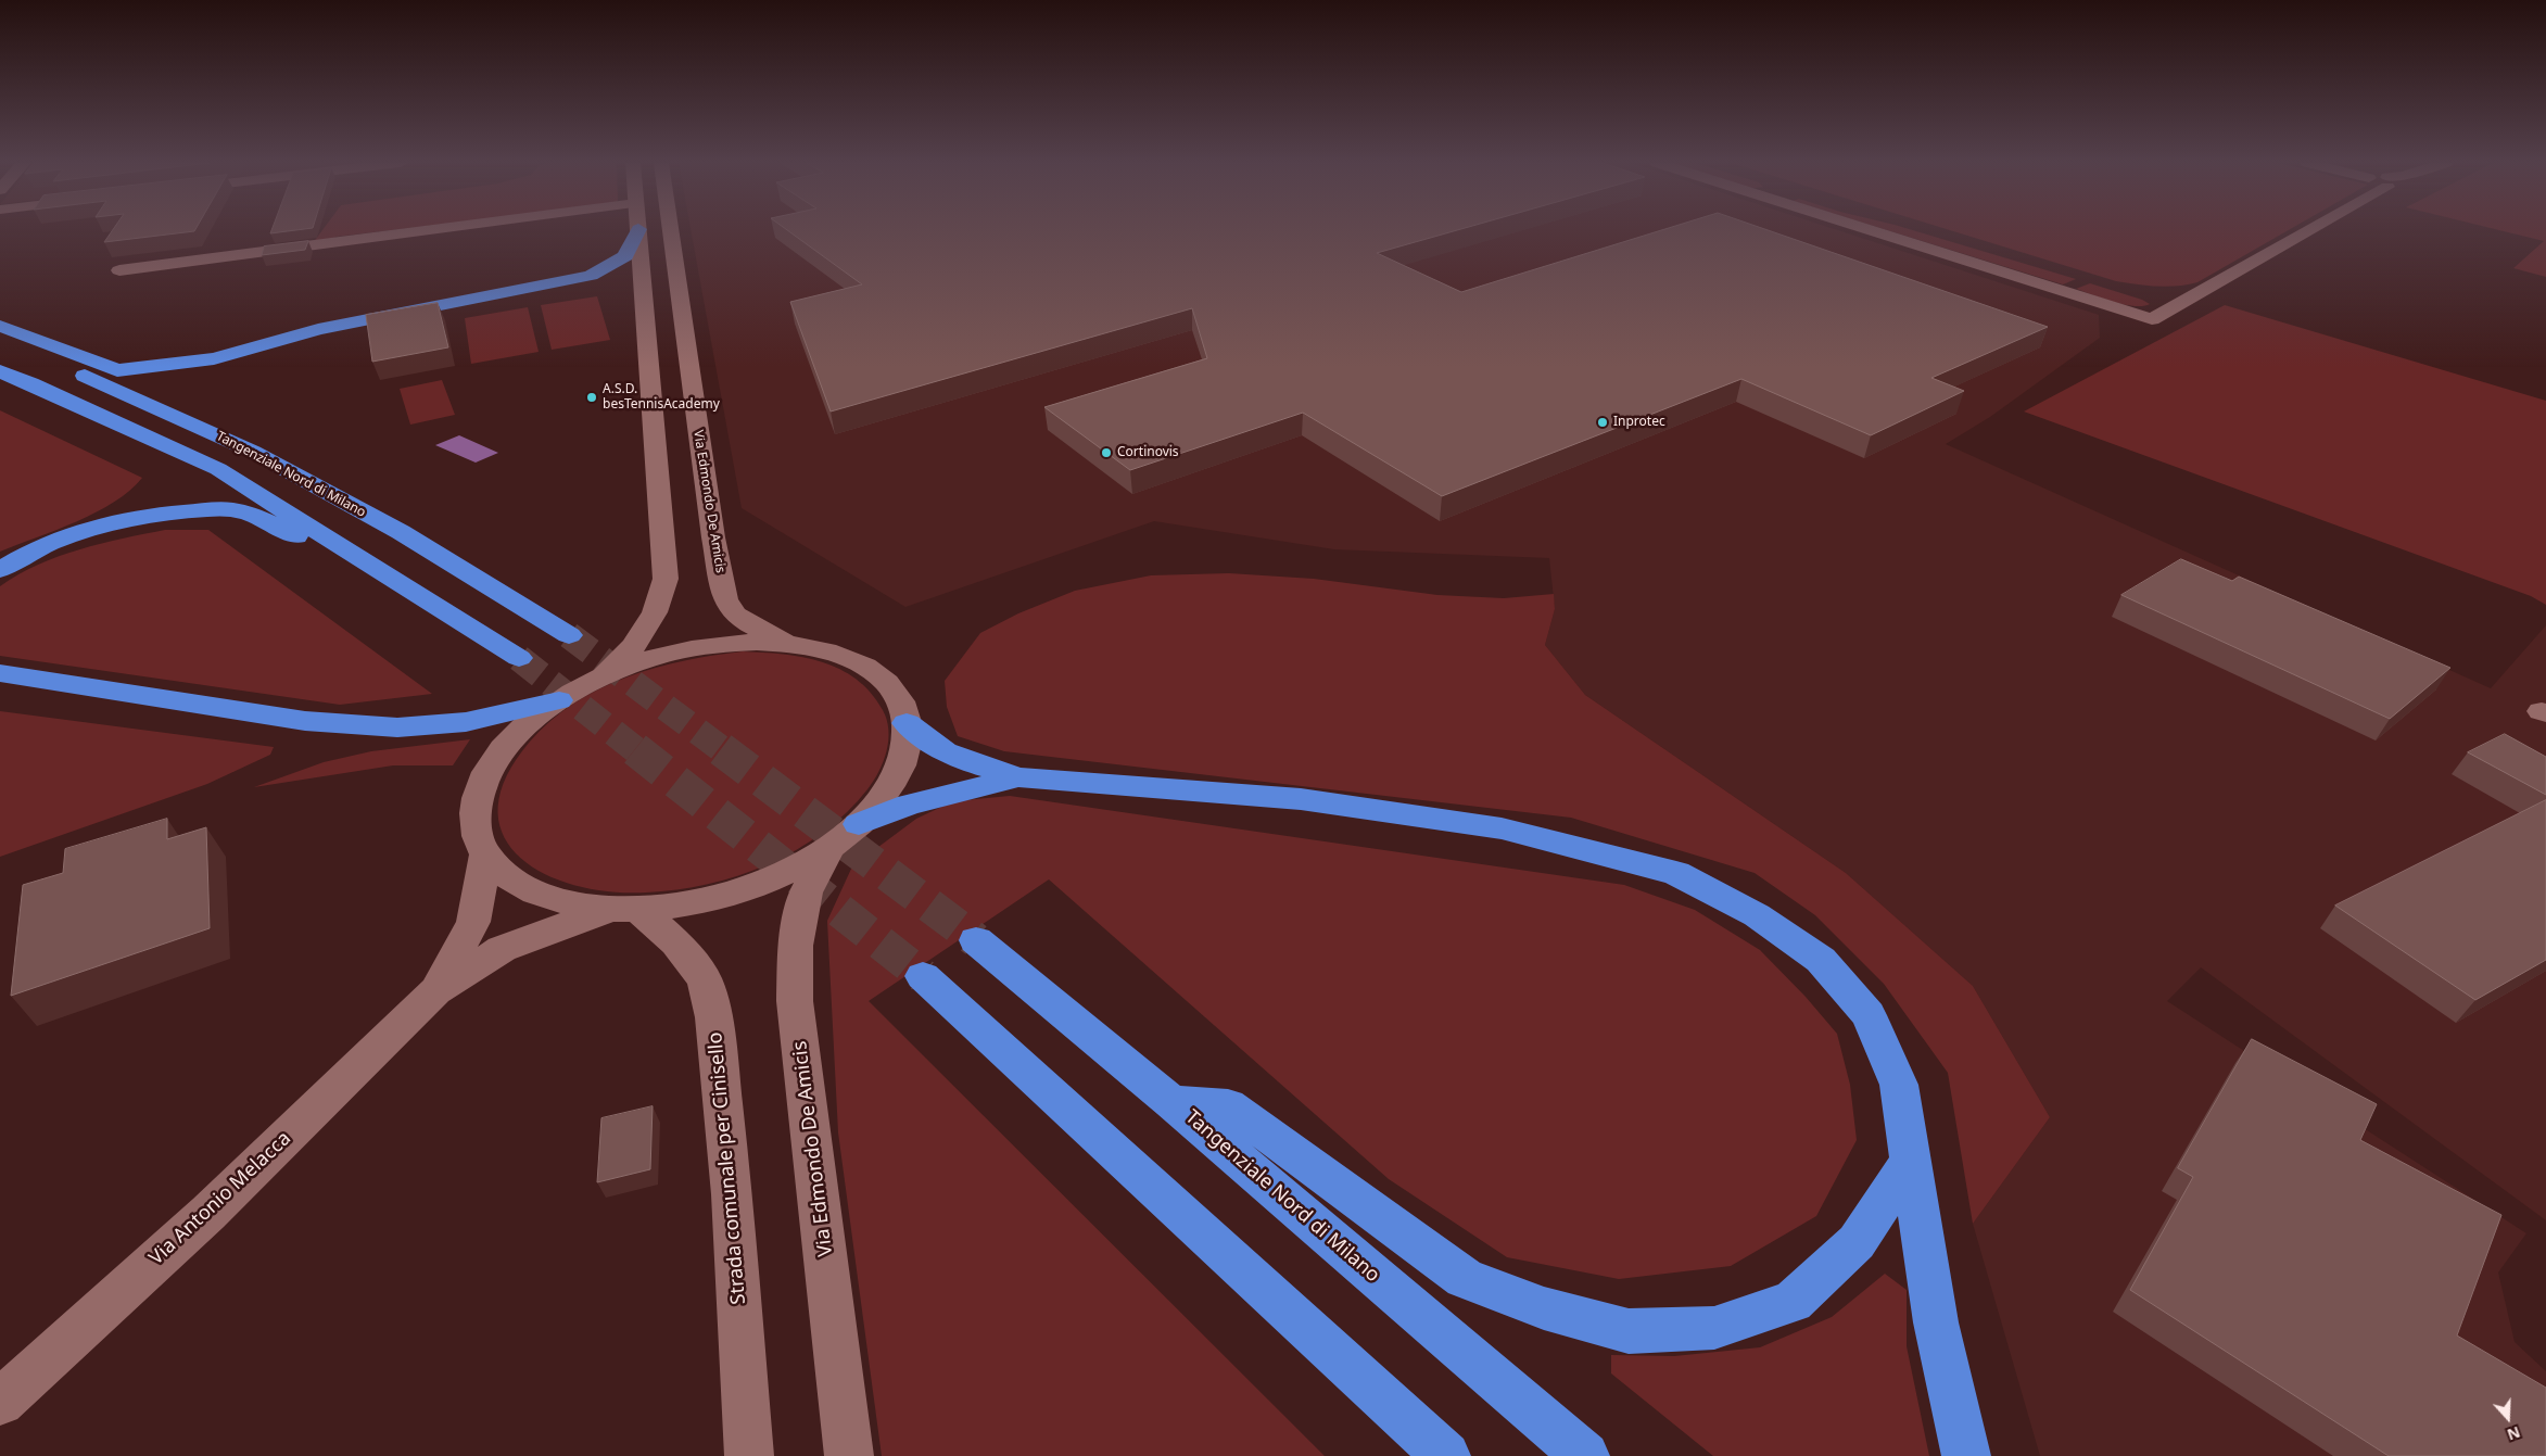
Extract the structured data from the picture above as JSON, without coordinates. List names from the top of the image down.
{
  "streets": {
    "highway": ["Tangenziale Nord di Milano"],
    "main road": ["Via Edmondo De Amicis", "Strada comunale per Cinisello", "Via Antonio Melacca"]
  },
  "crossings": [
    ["Strada comunale per Cinisello", "Via Antonio Melacca"]
  ],
  "places": ["A.S.D. besTennisAcademy", "Inprotec", "Cortinovis"],
  "north": "bottom"
}
